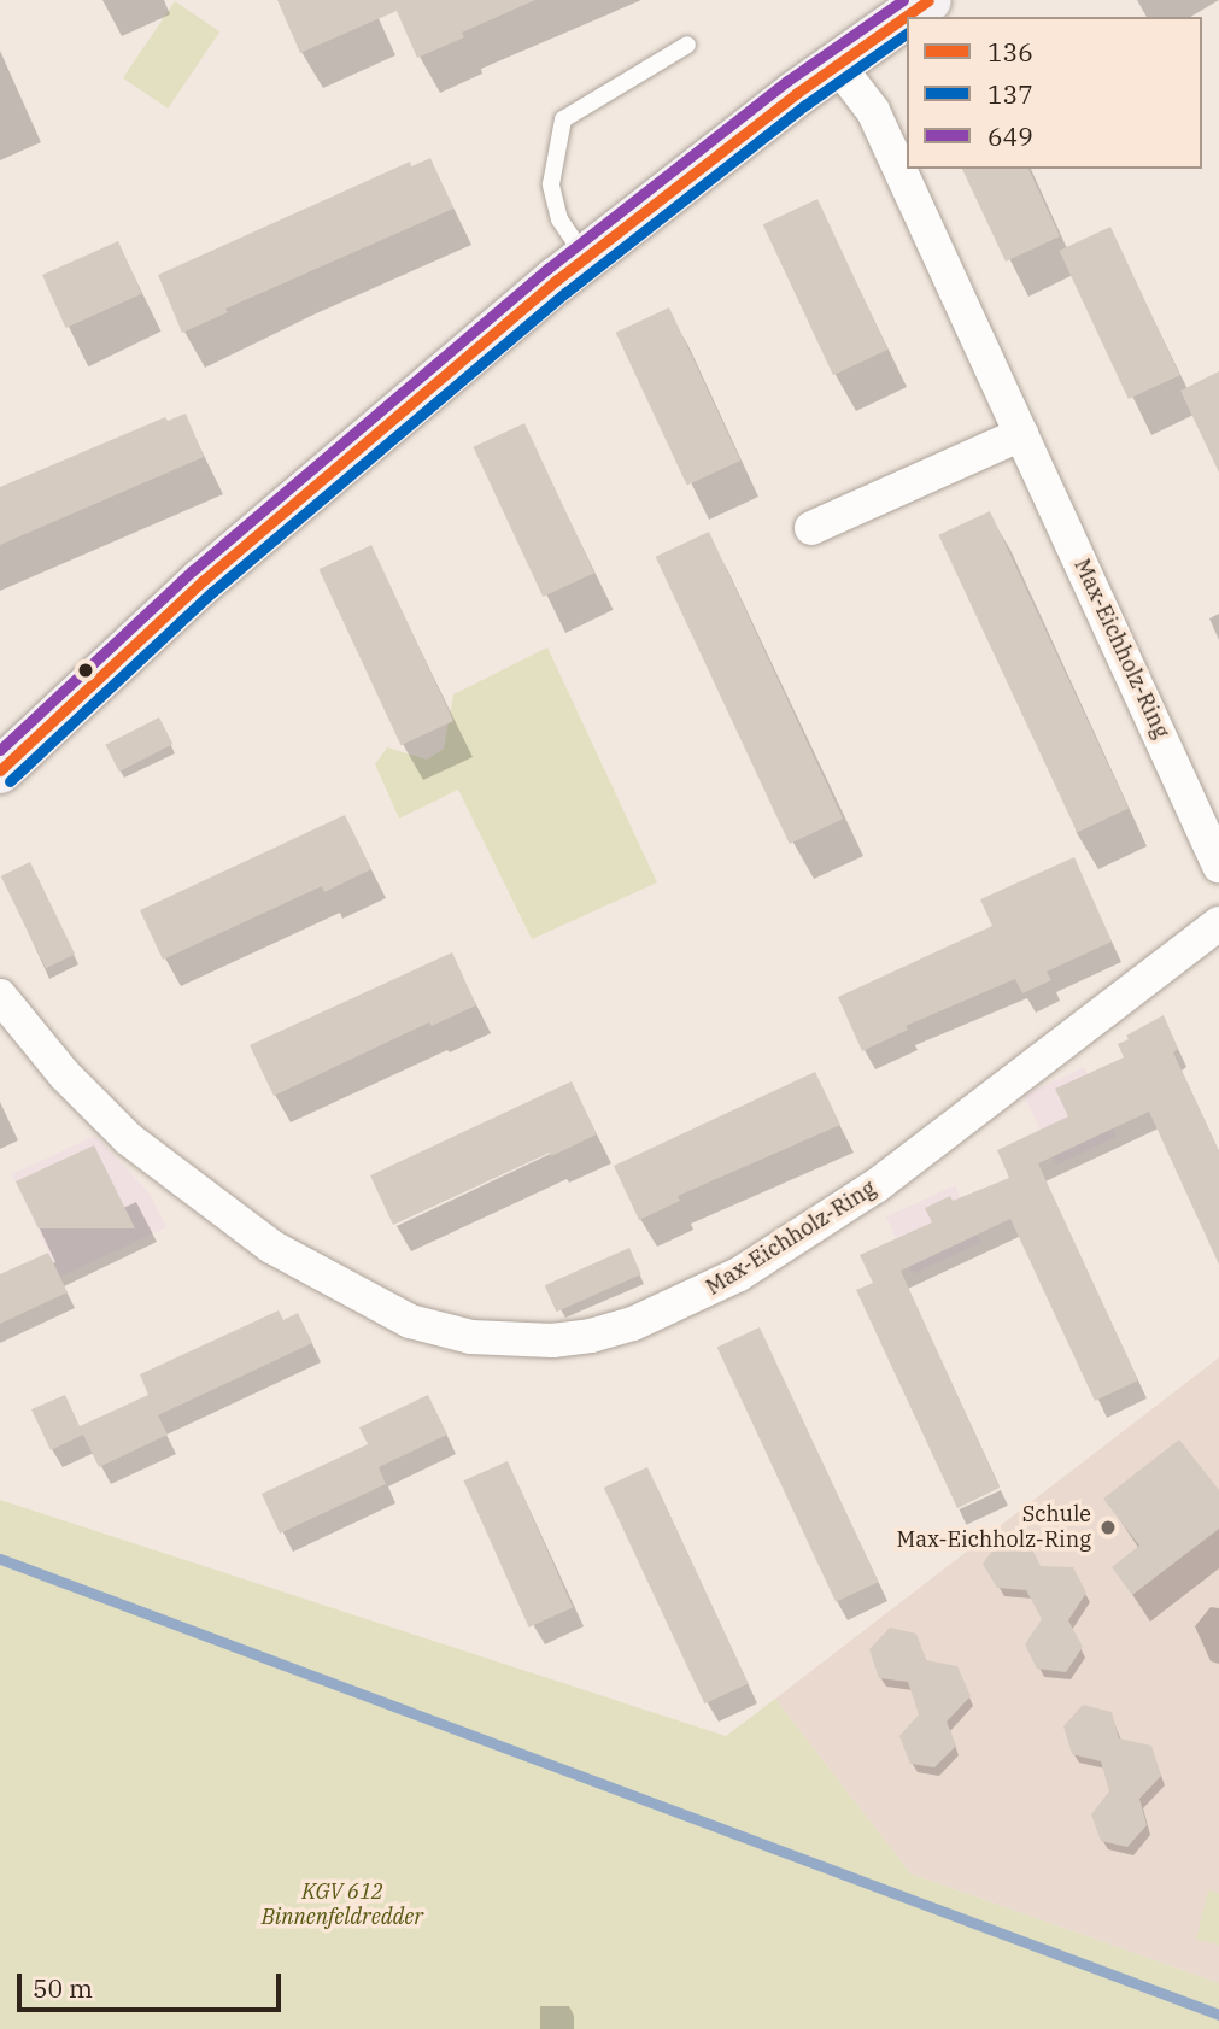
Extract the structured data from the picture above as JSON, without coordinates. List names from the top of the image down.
{
  "streets": {
    "street": ["Max-Eichholz-Ring"]
  },
  "parks": ["KGV 612 Binnenfeldredder"],
  "places": ["Schule Max-Eichholz-Ring"],
  "lines": ["transit line 136", "transit line 649", "transit line 137"],
  "legend": ["136", "137", "649"],
  "scale_bar": "50 m"
}
